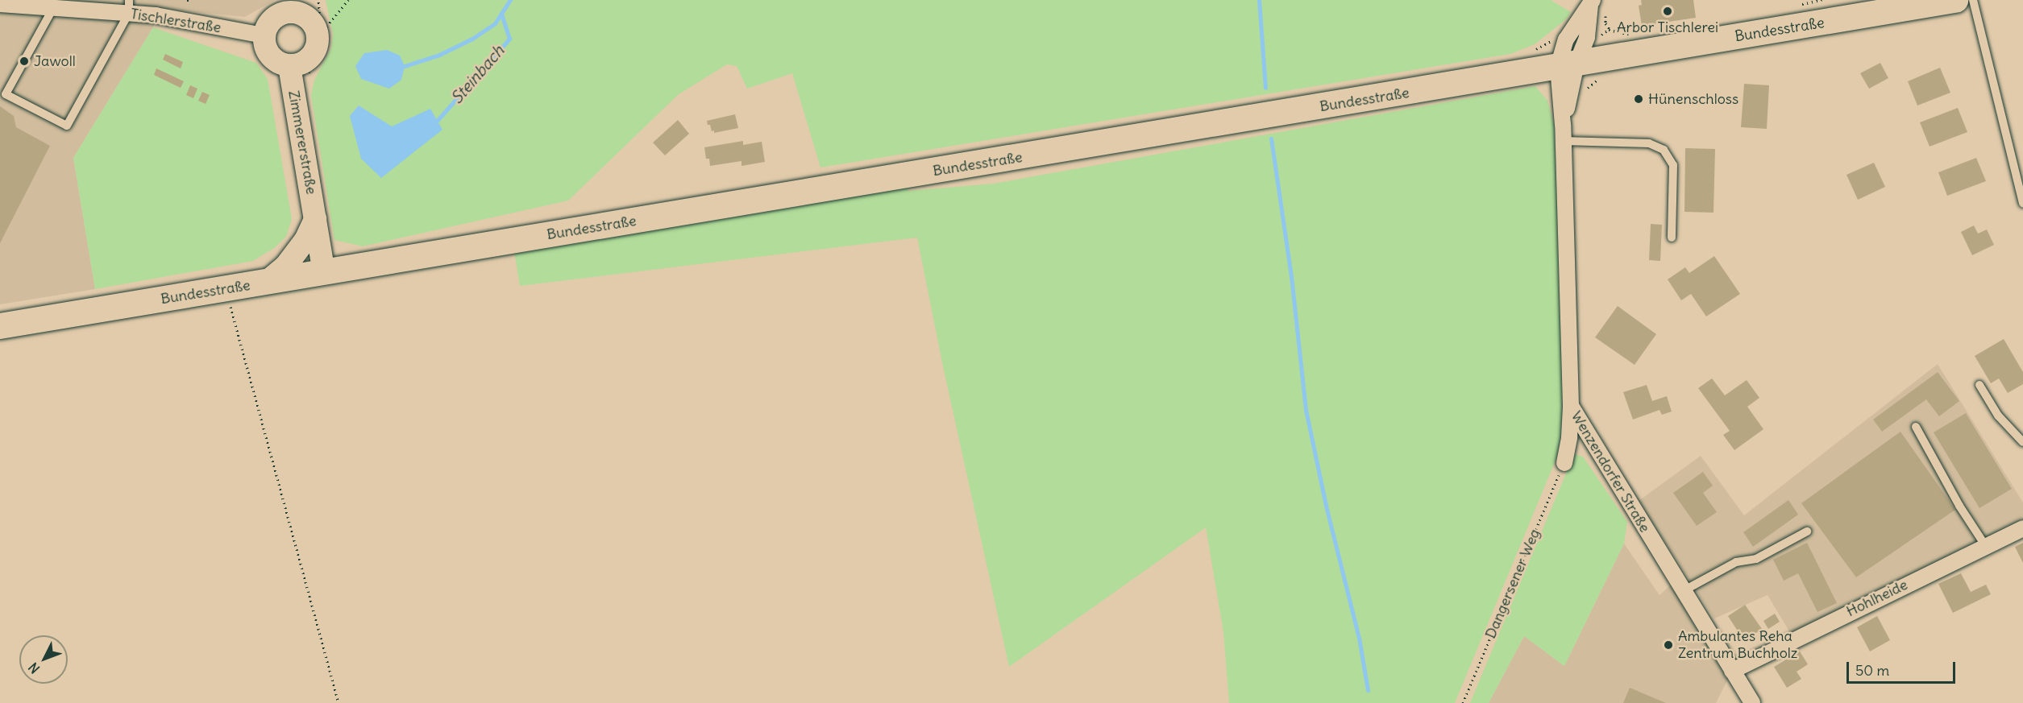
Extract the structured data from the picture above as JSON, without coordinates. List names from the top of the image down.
{
  "streets": {
    "main road": ["Bundesstraße"],
    "street": [
      "Tischlerstraße",
      "Zimmererstraße",
      "Wenzendorfer Straße",
      "Hohlheide"
    ],
    "path": ["Dangersener Weg"]
  },
  "crossings": [
    ["Tischlerstraße", "Zimmererstraße"],
    ["Bundesstraße", "Zimmererstraße"],
    ["Bundesstraße", "Wenzendorfer Straße"],
    ["Wenzendorfer Straße", "Hohlheide"]
  ],
  "water": ["Steinbach"],
  "places": [
    "Arbor Tischlerei",
    "Jawoll",
    "Hünenschloss",
    "Ambulantes Reha Zentrum Buchholz"
  ],
  "scale_bar": "50 m",
  "north": "bottom left"
}
